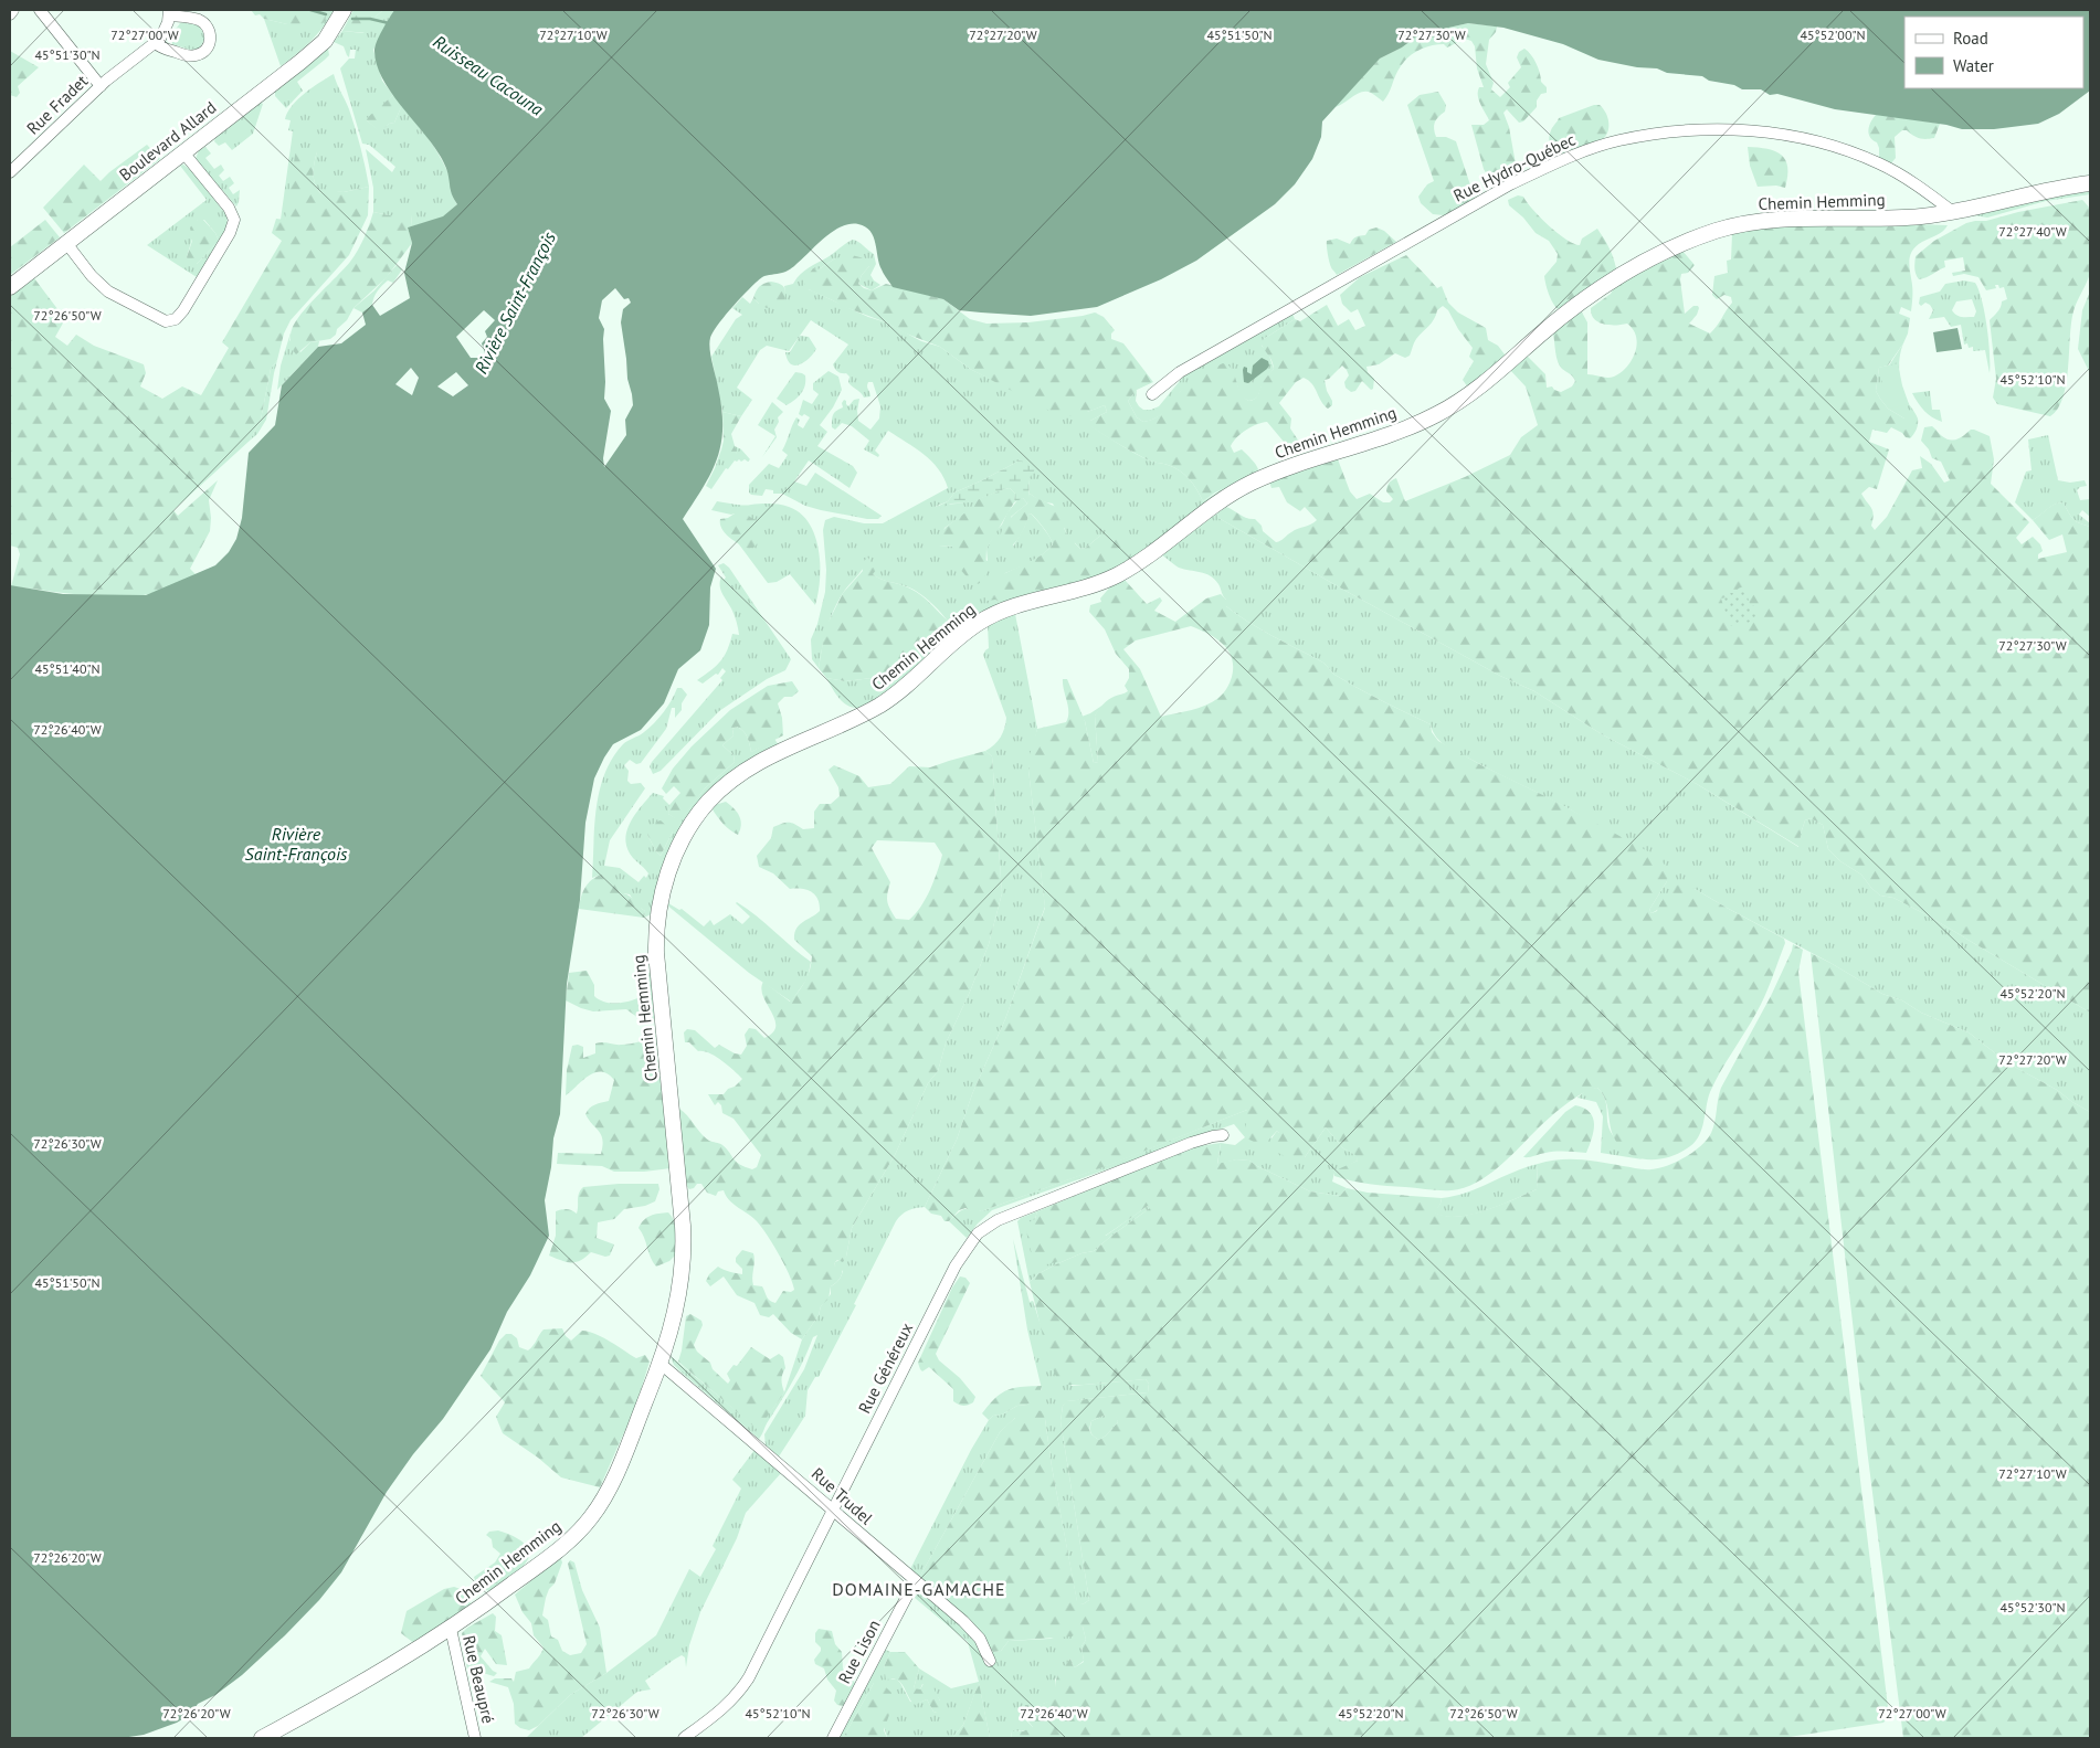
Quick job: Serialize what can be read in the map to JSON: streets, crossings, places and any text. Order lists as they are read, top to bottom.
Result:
{
  "streets": {
    "street": [
      "Rue Fradet",
      "Boulevard Allard",
      "Rue Hydro-Québec",
      "Chemin Hemming",
      "Rue Généreux",
      "Rue Trudel",
      "Rue Lison",
      "Rue Beaupré"
    ]
  },
  "crossings": [
    ["Rue Hydro-Québec", "Chemin Hemming"],
    ["Chemin Hemming", "Rue Trudel"],
    ["Chemin Hemming", "Rue Beaupré"],
    ["Rue Généreux", "Rue Trudel"],
    ["Rue Trudel", "Rue Lison"]
  ],
  "districts": ["DOMAINE-GAMACHE"],
  "water": ["Ruisseau Cacouna", "Rivière Saint-François"],
  "legend": ["Road", "Water"],
  "coordinates": [
    "72°27'00\"W",
    "72°27'10\"W",
    "72°27'20\"W",
    "72°27'30\"W",
    "45°51'50\"N",
    "45°52'00\"N",
    "45°51'30\"N",
    "72°27'40\"W",
    "72°26'50\"W",
    "45°52'10\"N",
    "45°51'40\"N",
    "72°26'40\"W",
    "45°52'20\"N",
    "72°26'30\"W",
    "72°26'20\"W",
    "45°52'30\"N"
  ]
}
